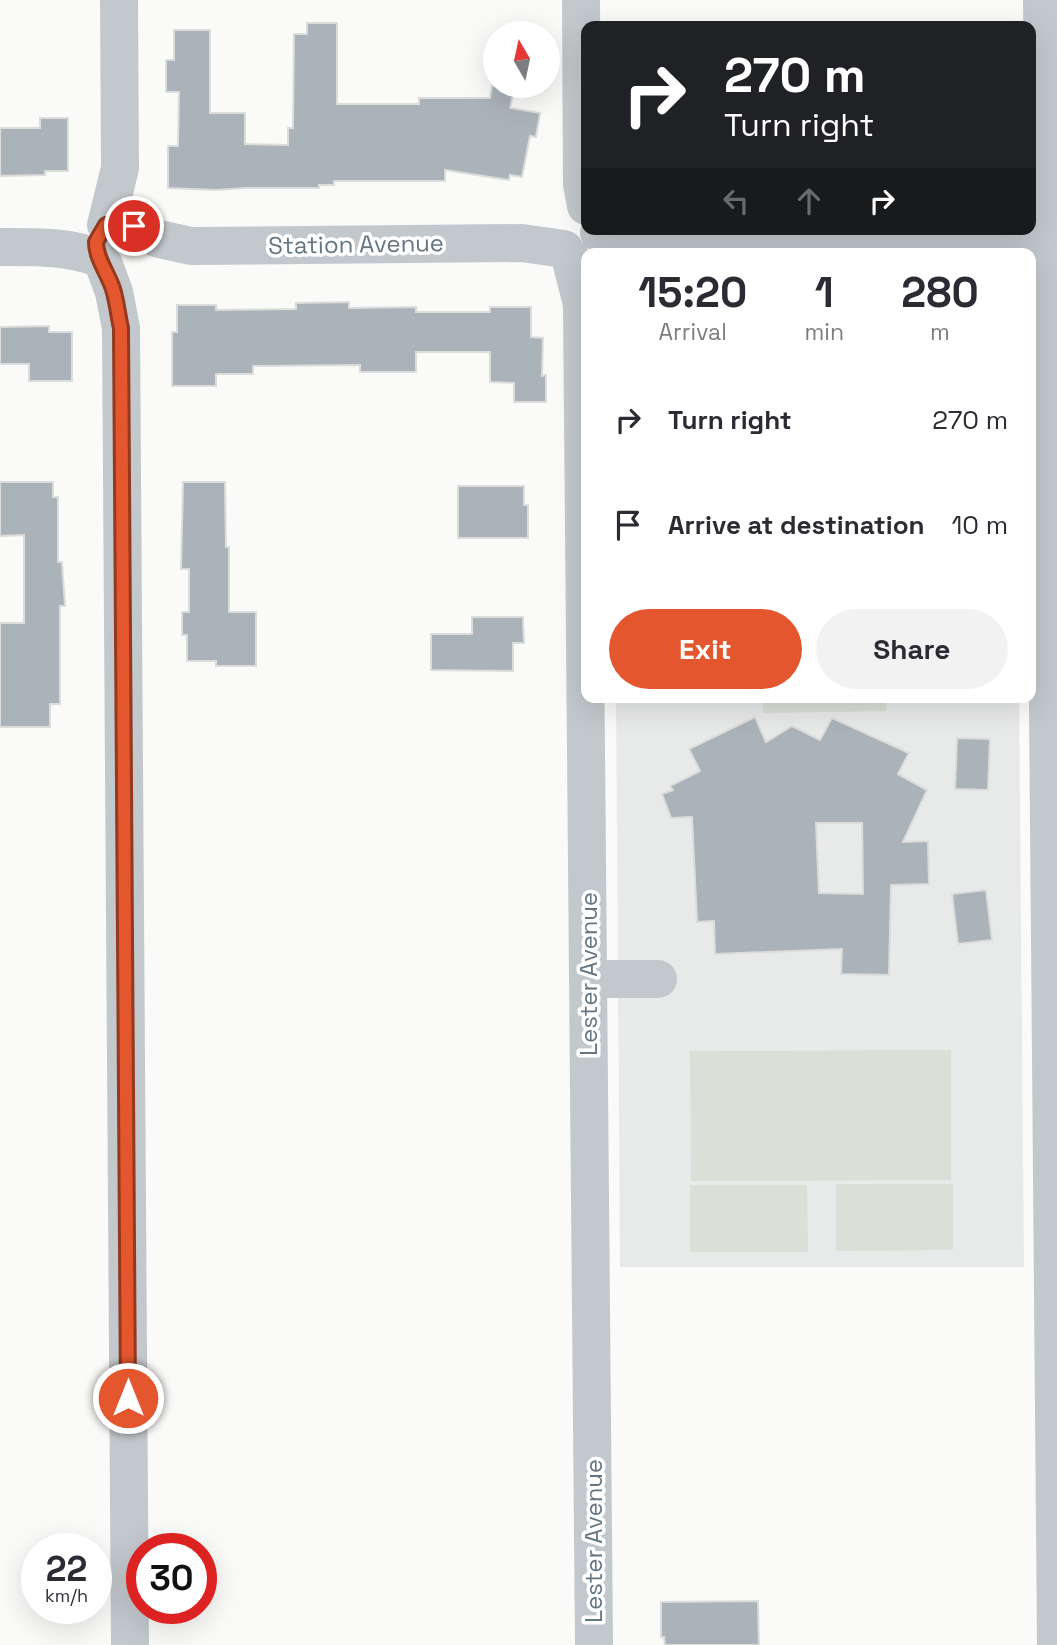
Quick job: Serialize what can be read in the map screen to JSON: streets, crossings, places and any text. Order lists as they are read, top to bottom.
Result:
{
  "streets": {
    "street": ["Station Avenue", "Lester Avenue"]
  },
  "north": "top",
  "page": {
    "turn": ["270 m", "Turn right"],
    "eta": [
      "15:20",
      "Arrival",
      "1",
      "min",
      "280",
      "m"
    ],
    "list": [
      {
        "name": "Turn right",
        "value": "270 m"
      },
      {
        "name": "Arrive at destination",
        "value": "10 m"
      }
    ],
    "buttons": ["Exit", "Share"],
    "speed": "22 km/h",
    "limit": "30"
  }
}
